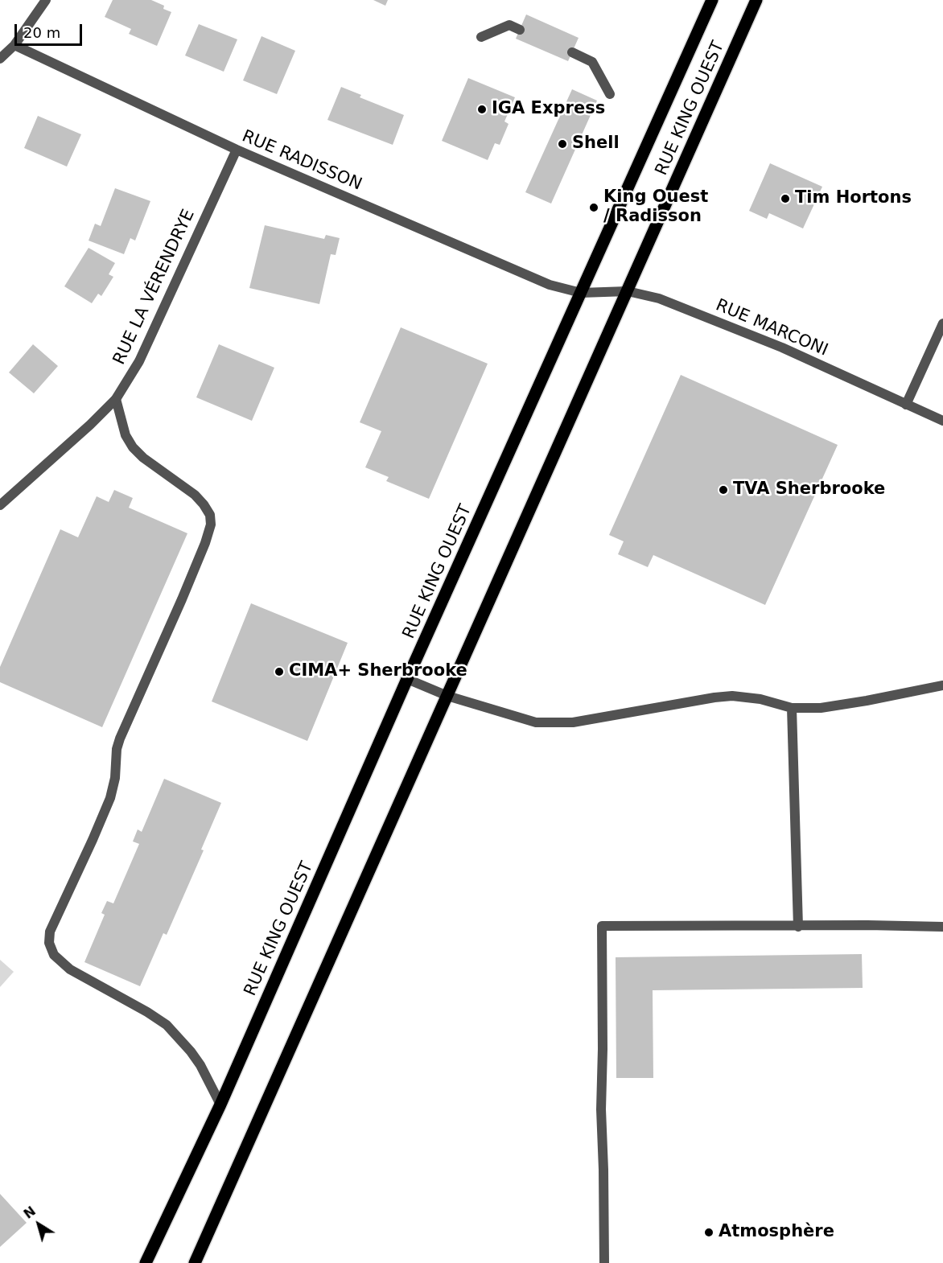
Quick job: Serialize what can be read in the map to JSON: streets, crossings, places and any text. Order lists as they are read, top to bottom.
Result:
{
  "streets": {
    "main road": ["RUE KING OUEST"],
    "street": ["RUE RADISSON", "RUE LA VÉRENDRYE", "RUE MARCONI"]
  },
  "crossings": [
    ["RUE KING OUEST", "RUE RADISSON"],
    ["RUE KING OUEST", "RUE MARCONI"],
    ["RUE RADISSON", "RUE LA VÉRENDRYE"],
    ["RUE RADISSON", "RUE MARCONI"]
  ],
  "places": [
    "IGA Express",
    "Shell",
    "Tim Hortons",
    "King Ouest / Radisson",
    "TVA Sherbrooke",
    "CIMA+ Sherbrooke",
    "Atmosphère"
  ],
  "scale_bar": "20 m",
  "north": "top left"
}
